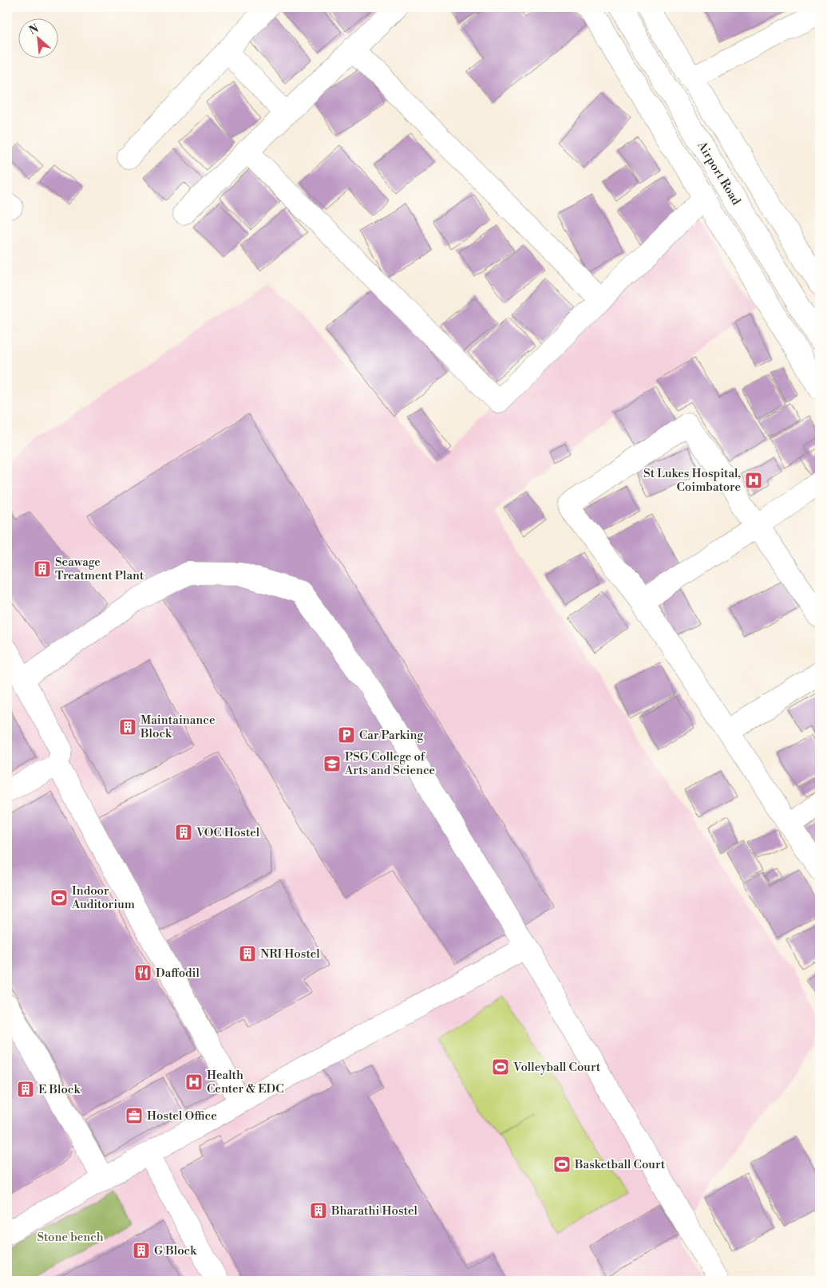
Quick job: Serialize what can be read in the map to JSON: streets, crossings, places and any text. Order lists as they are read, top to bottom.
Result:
{
  "streets": {
    "street": ["Airport Road"]
  },
  "parks": ["Stone bench"],
  "places": {
    "hospital": ["St Lukes Hospital, Coimbatore", "Health Center & EDC"],
    "building": [
      "Seawage Treatment Plant",
      "Maintainance Block",
      "VOC Hostel",
      "NRI Hostel",
      "E Block",
      "Bharathi Hostel",
      "G Block"
    ],
    "parking": ["Car Parking"],
    "school or university": ["PSG College of Arts and Science"],
    "sports": ["Indoor Auditorium", "Volleyball Court", "Basketball Court"],
    "restaurant": ["Daffodil"],
    "office": ["Hostel Office"]
  },
  "north": "top left"
}
